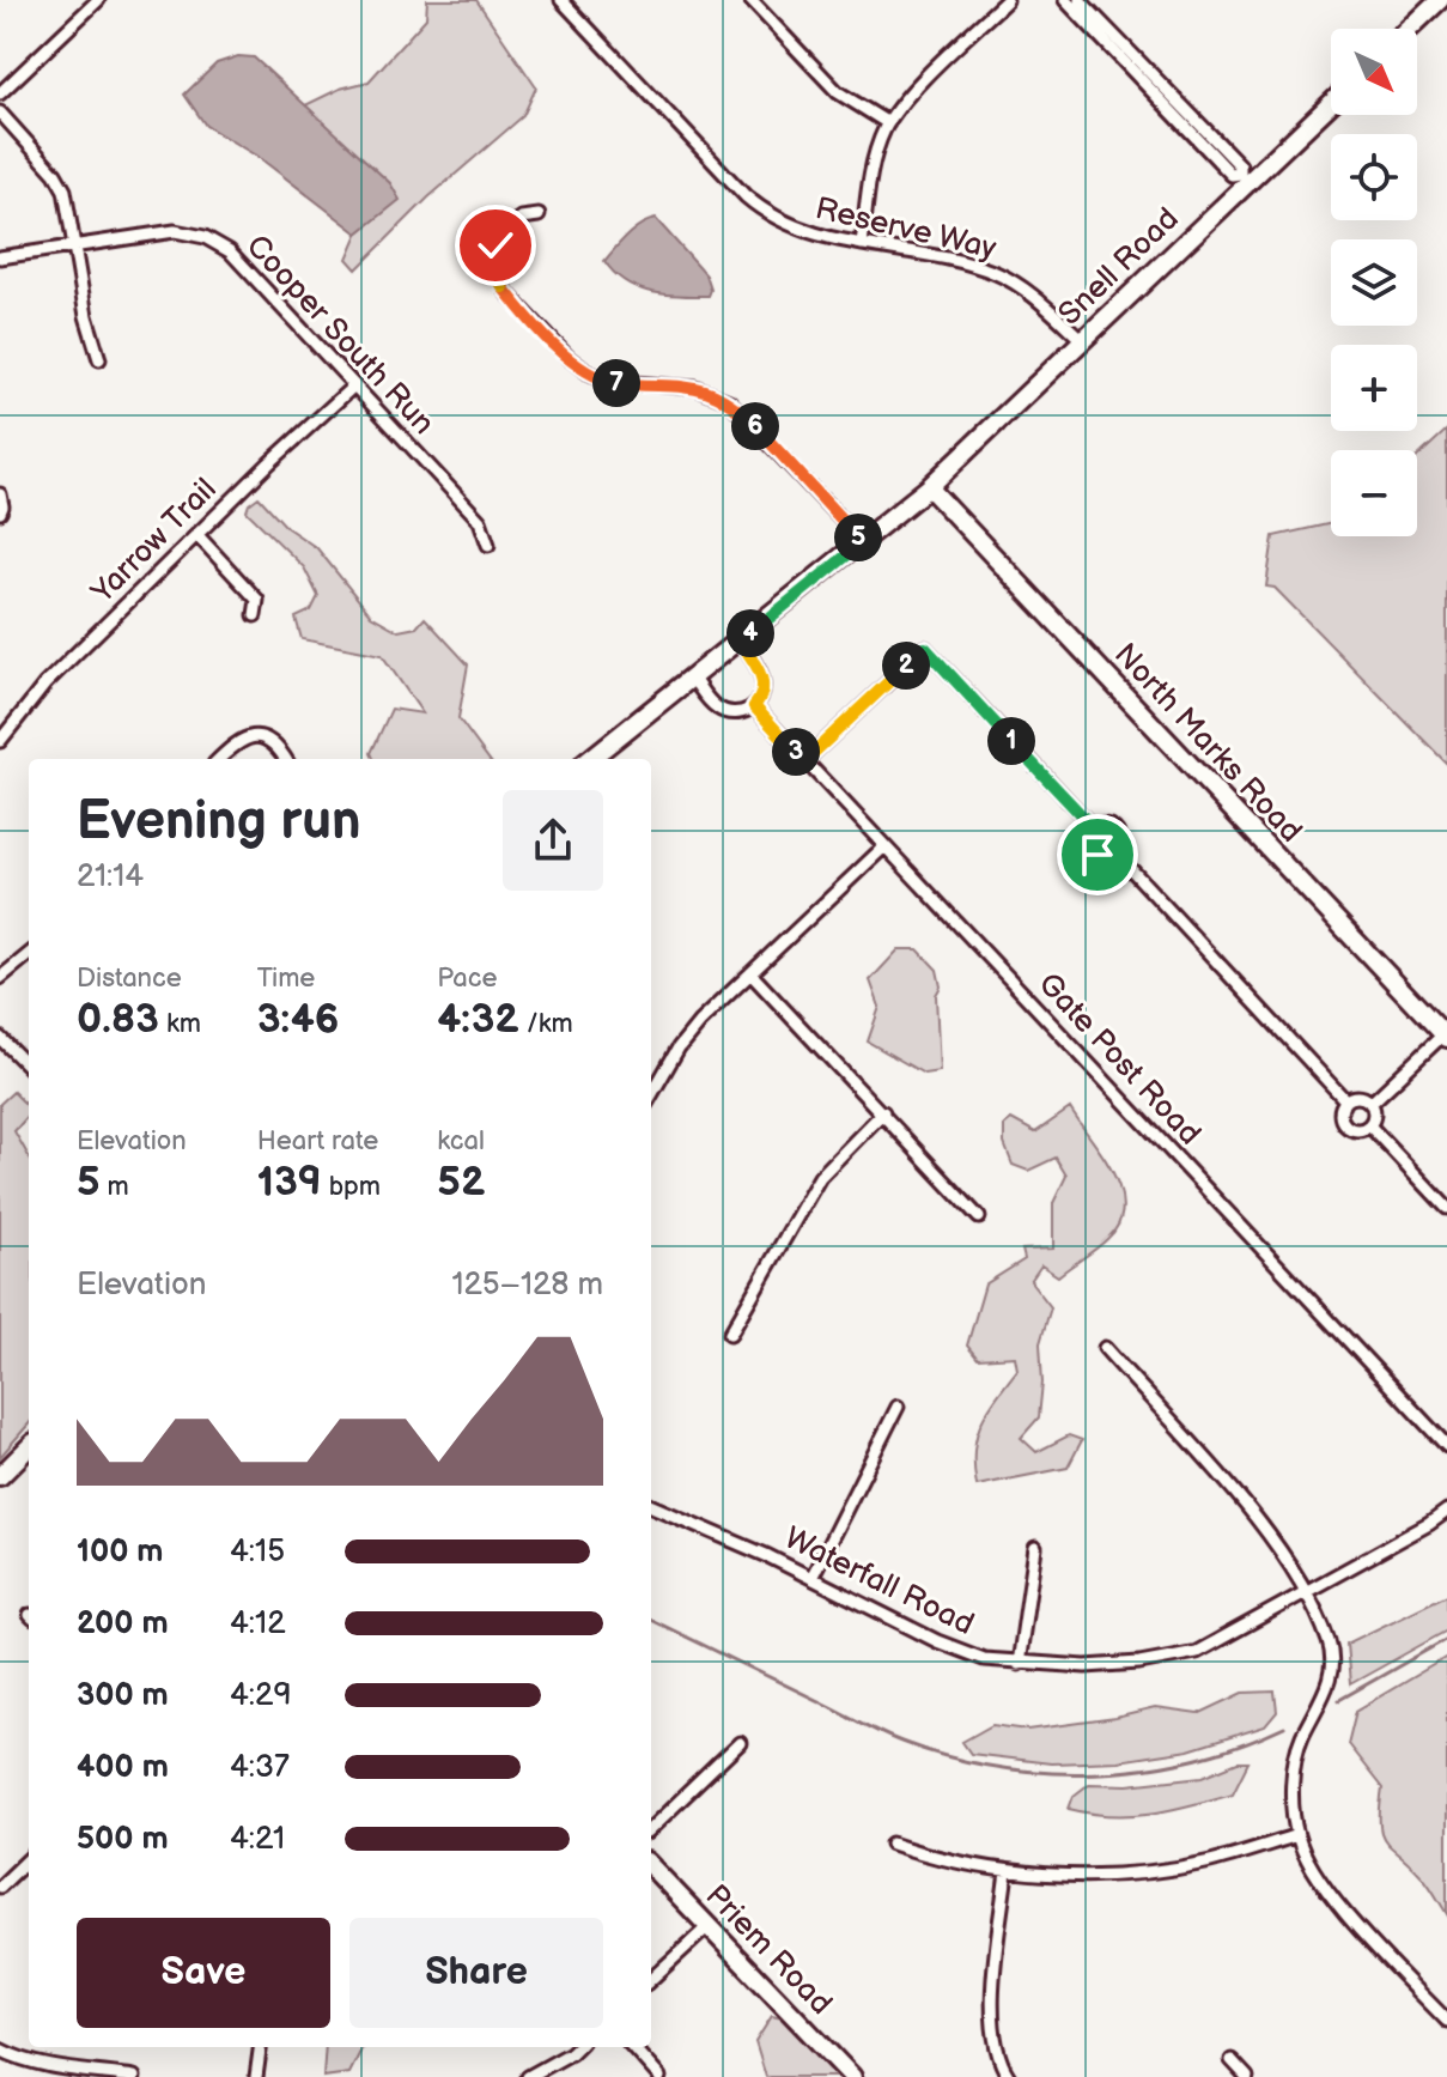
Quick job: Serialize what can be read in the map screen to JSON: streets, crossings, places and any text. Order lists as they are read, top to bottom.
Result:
{
  "streets": {
    "street": [
      "Reserve Way",
      "Snell Road",
      "Cooper South Run",
      "Yarrow Trail",
      "North Marks Road",
      "Gate Post Road",
      "Waterfall Road",
      "Priem Road"
    ]
  },
  "crossings": [
    ["Reserve Way", "Snell Road"],
    ["Snell Road", "North Marks Road"],
    ["Cooper South Run", "Yarrow Trail"]
  ],
  "north": "bottom right",
  "page": {
    "map_buttons": ["+", "−"],
    "pins": [
      "7",
      "6",
      "5",
      "4",
      "2",
      "1",
      "3"
    ],
    "heading": ["Evening run", "21:14"],
    "stats": [
      ["Distance", "0.83 km"],
      ["Time", "3:46"],
      ["Pace", "4:32 /km"],
      ["Elevation", "5 m"],
      ["Heart rate", "139 bpm"],
      ["kcal", "52"]
    ],
    "chart": ["Elevation", "125–128 m"],
    "list": [
      {
        "name": "100 m",
        "note": "4:15"
      },
      {
        "name": "200 m",
        "note": "4:12"
      },
      {
        "name": "300 m",
        "note": "4:29"
      },
      {
        "name": "400 m",
        "note": "4:37"
      },
      {
        "name": "500 m",
        "note": "4:21"
      }
    ],
    "buttons": ["Save", "Share"]
  }
}
